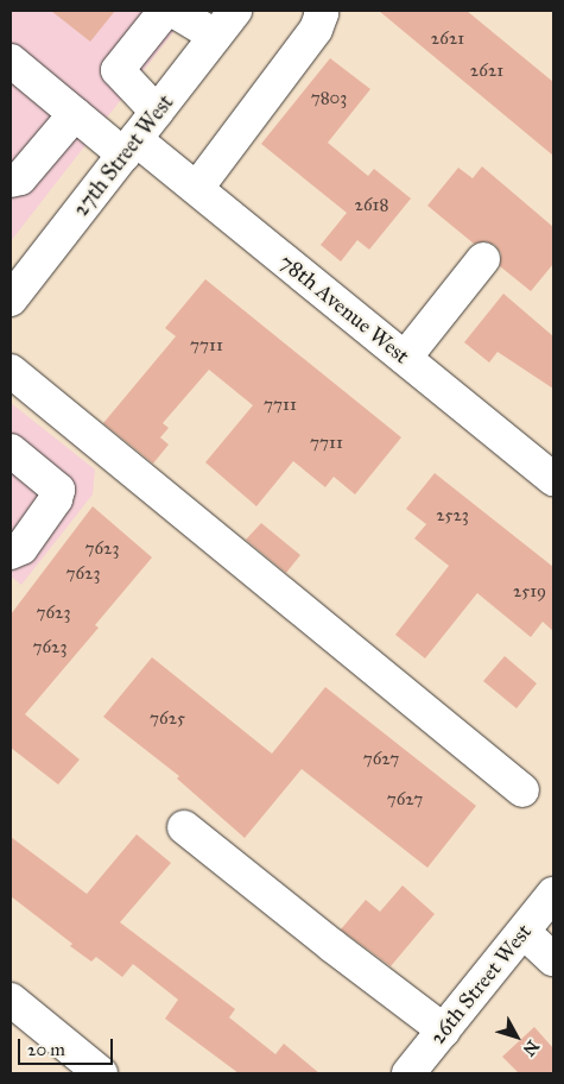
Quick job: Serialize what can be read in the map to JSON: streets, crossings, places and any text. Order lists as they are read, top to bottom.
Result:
{
  "streets": {
    "street": ["27th Street West", "78th Avenue West", "26th Street West"]
  },
  "crossings": [
    ["27th Street West", "78th Avenue West"]
  ],
  "house_numbers": [
    "2621",
    "2621",
    "7803",
    "2618",
    "7711",
    "7711",
    "7711",
    "2523",
    "7623",
    "7623",
    "2519",
    "7623",
    "7623",
    "7625",
    "7627",
    "7627"
  ],
  "scale_bar": "20 m",
  "north": "bottom right"
}
